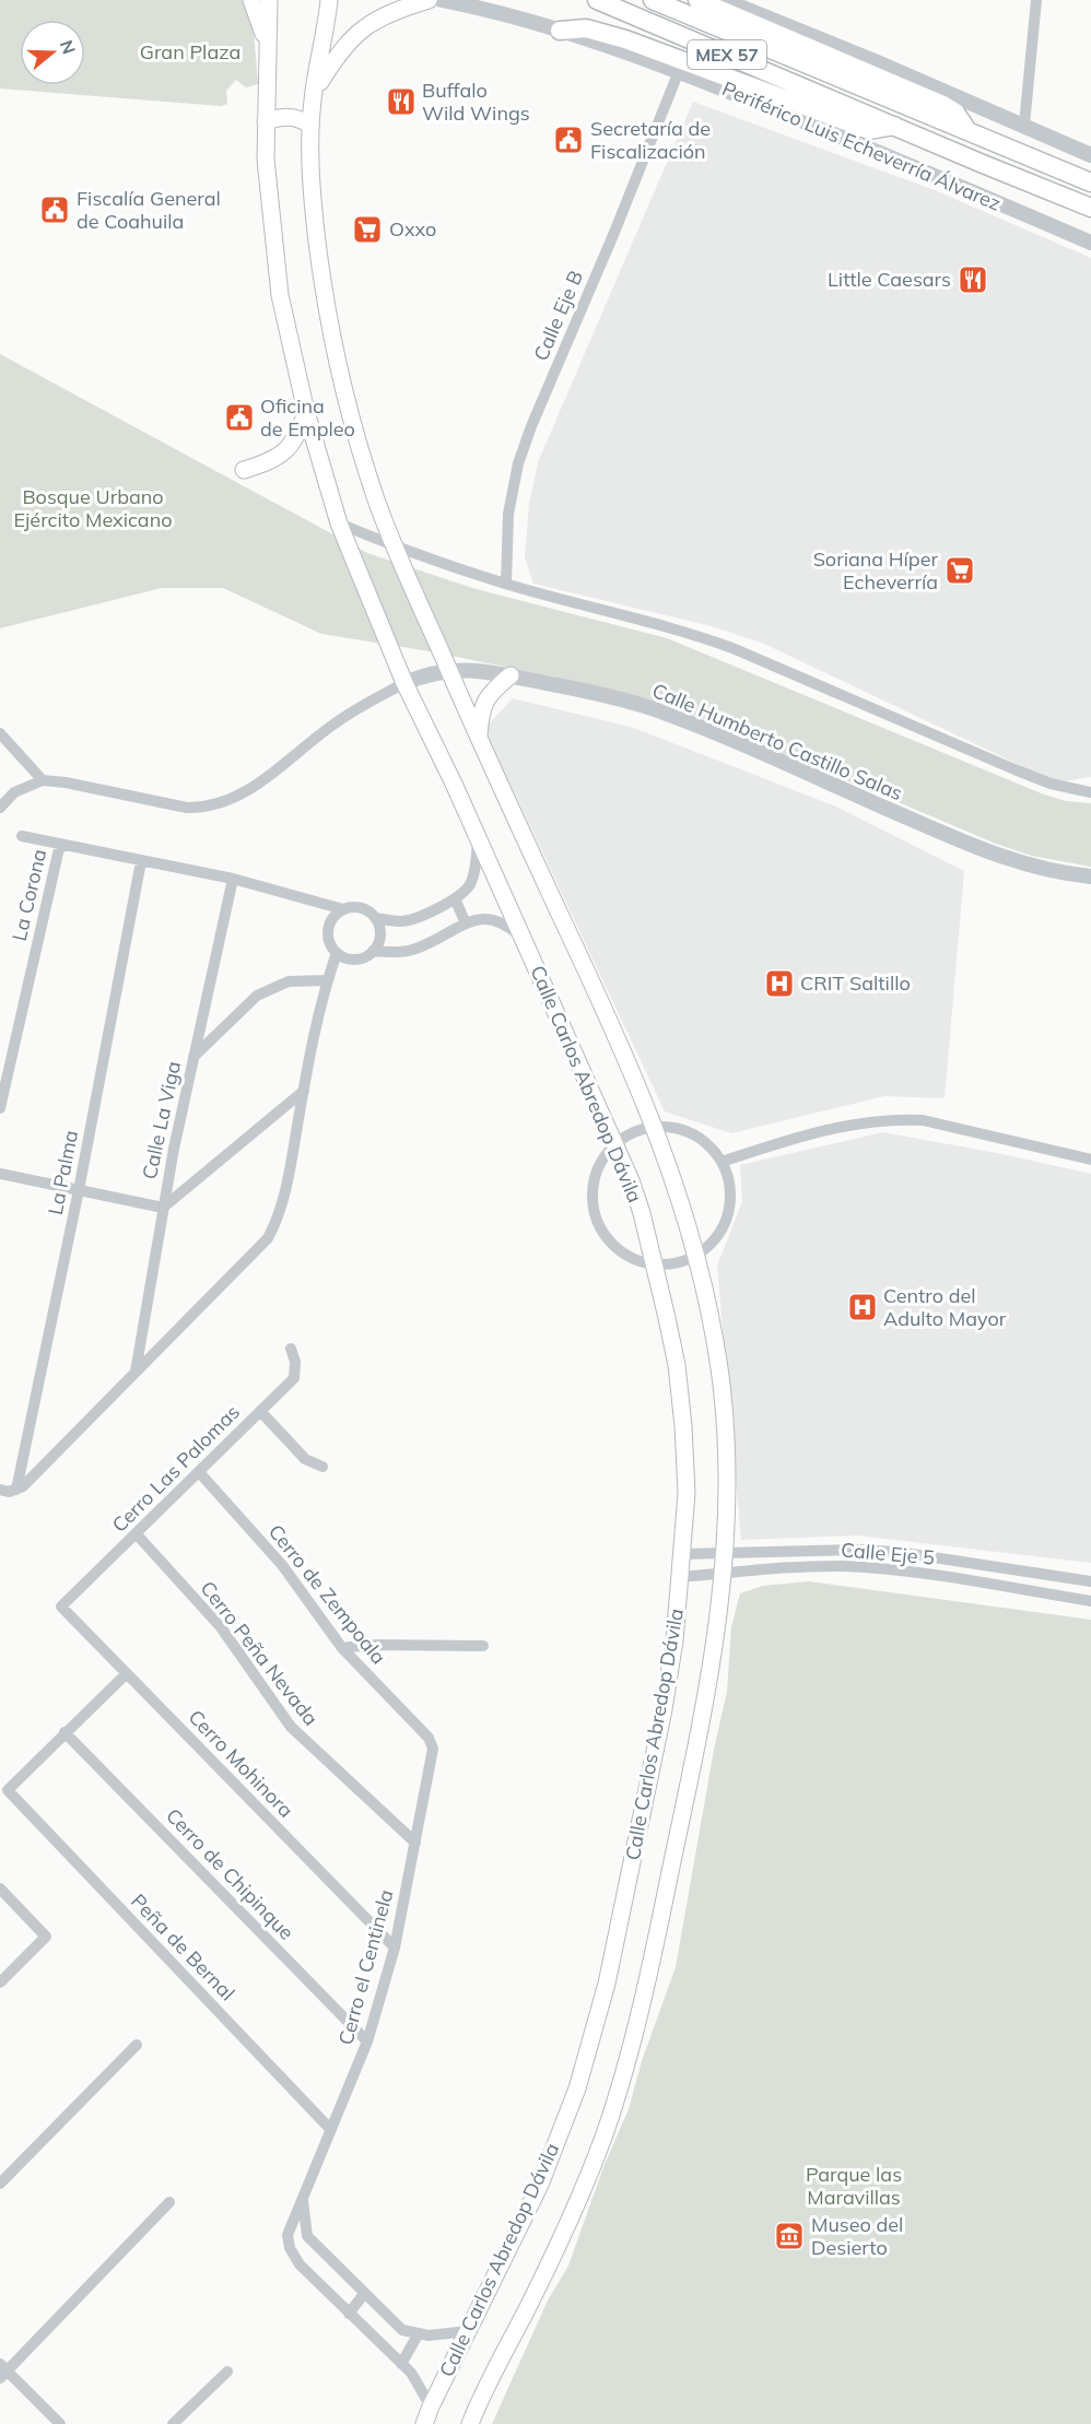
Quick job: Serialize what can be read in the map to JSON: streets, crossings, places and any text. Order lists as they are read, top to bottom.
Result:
{
  "streets": {
    "highway": ["MEX 57", "Periférico Luis Echeverría Álvarez"],
    "main road": ["Calle Carlos Abredop Dávila"],
    "street": [
      "Calle Eje B",
      "Calle Humberto Castillo Salas",
      "La Corona",
      "Calle La Viga",
      "La Palma",
      "Cerro Las Palomas",
      "Calle Eje 5",
      "Cerro de Zempoala",
      "Cerro Peña Nevada",
      "Cerro Mohinora",
      "Cerro de Chipinque",
      "Peña de Bernal",
      "Cerro el Centinela"
    ]
  },
  "crossings": [
    ["Periférico Luis Echeverría Álvarez", "Calle Eje B"],
    ["Calle Humberto Castillo Salas", "Calle Carlos Abredop Dávila"],
    ["Calle Carlos Abredop Dávila", "Calle Eje 5"],
    ["Calle Carlos Abredop Dávila", "Cerro el Centinela"],
    ["Cerro Las Palomas", "Cerro de Zempoala"],
    ["Cerro Las Palomas", "Cerro Peña Nevada"],
    ["Cerro Las Palomas", "Cerro Mohinora"],
    ["Cerro de Zempoala", "Cerro el Centinela"],
    ["Cerro Peña Nevada", "Cerro el Centinela"],
    ["Cerro Mohinora", "Cerro el Centinela"],
    ["Cerro de Chipinque", "Peña de Bernal"],
    ["Cerro de Chipinque", "Cerro el Centinela"],
    ["Peña de Bernal", "Cerro el Centinela"]
  ],
  "parks": ["Gran Plaza", "Bosque Urbano Ejército Mexicano", "Parque las Maravillas"],
  "places": {
    "restaurant": ["Buffalo Wild Wings", "Little Caesars"],
    "public building": ["Secretaría de Fiscalización", "Fiscalía General de Coahuila", "Oficina de Empleo"],
    "supermarket": ["Oxxo", "Soriana Híper Echeverría"],
    "hospital": ["CRIT Saltillo", "Centro del Adulto Mayor"],
    "museum": ["Museo del Desierto"]
  },
  "north": "right"
}
